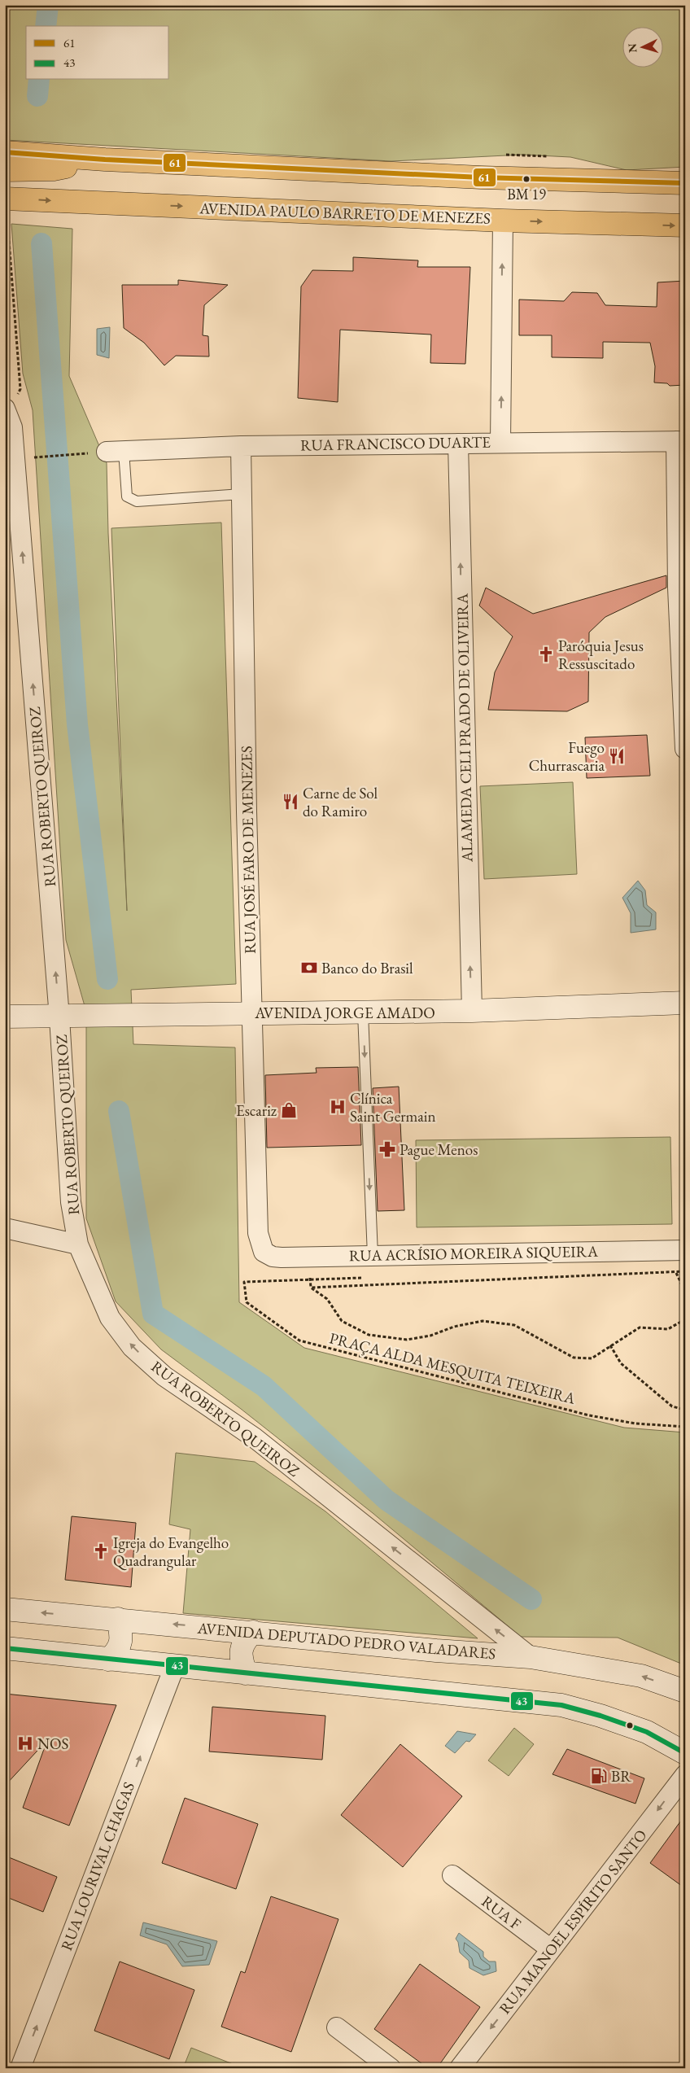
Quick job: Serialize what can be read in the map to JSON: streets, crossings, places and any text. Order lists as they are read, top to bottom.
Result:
{
  "streets": {
    "main road": ["AVENIDA PAULO BARRETO DE MENEZES", "AVENIDA JORGE AMADO", "AVENIDA DEPUTADO PEDRO VALADARES"],
    "street": [
      "RUA FRANCISCO DUARTE",
      "ALAMEDA CELI PRADO DE OLIVEIRA",
      "RUA ROBERTO QUEIROZ",
      "RUA JOSÉ FARO DE MENEZES",
      "RUA ACRÍSIO MOREIRA SIQUEIRA",
      "RUA LOURIVAL CHAGAS",
      "RUA F",
      "RUA MANOEL ESPÍRITO SANTO"
    ],
    "path": ["PRAÇA ALDA MESQUITA TEIXEIRA"]
  },
  "crossings": [
    ["RUA FRANCISCO DUARTE", "ALAMEDA CELI PRADO DE OLIVEIRA"],
    ["RUA FRANCISCO DUARTE", "RUA JOSÉ FARO DE MENEZES"],
    ["ALAMEDA CELI PRADO DE OLIVEIRA", "AVENIDA JORGE AMADO"],
    ["RUA ROBERTO QUEIROZ", "AVENIDA JORGE AMADO"],
    ["RUA ROBERTO QUEIROZ", "AVENIDA DEPUTADO PEDRO VALADARES"],
    ["RUA JOSÉ FARO DE MENEZES", "AVENIDA JORGE AMADO"],
    ["RUA JOSÉ FARO DE MENEZES", "RUA ACRÍSIO MOREIRA SIQUEIRA"],
    ["RUA F", "RUA MANOEL ESPÍRITO SANTO"]
  ],
  "one_way": [
    "ALAMEDA CELI PRADO DE OLIVEIRA",
    "RUA ROBERTO QUEIROZ",
    "RUA LOURIVAL CHAGAS",
    "RUA MANOEL ESPÍRITO SANTO"
  ],
  "places": {
    "other": ["BM 19"],
    "church": ["Paróquia Jesus Ressuscitado", "Igreja do Evangelho Quadrangular"],
    "restaurant": ["Fuego Churrascaria", "Carne de Sol do Ramiro"],
    "bank": ["Banco do Brasil"],
    "hospital": ["Clínica Saint Germain", "NOS"],
    "shop": ["Escariz"],
    "pharmacy": ["Pague Menos"],
    "fuel station": ["BR"]
  },
  "lines": ["transit line 61", "transit line 43"],
  "legend": ["61", "43"],
  "north": "left"
}
